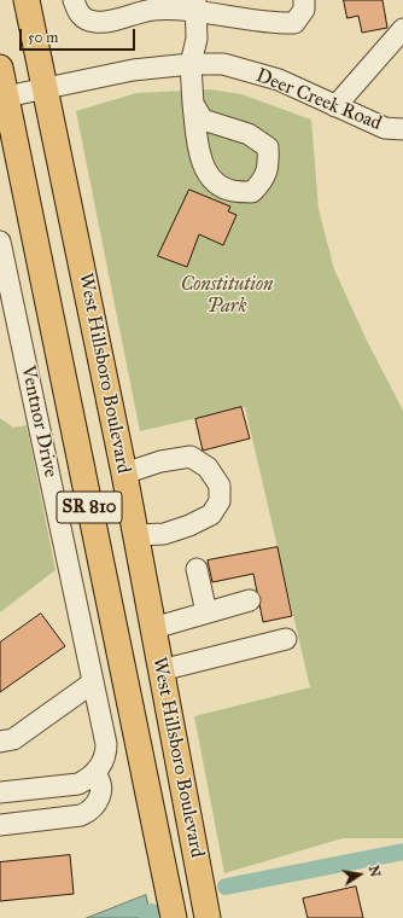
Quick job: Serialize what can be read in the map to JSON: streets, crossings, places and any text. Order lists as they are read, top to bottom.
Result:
{
  "streets": {
    "main road": ["West Hillsboro Boulevard", "SR 810"],
    "street": ["Deer Creek Road", "Ventnor Drive"]
  },
  "crossings": [
    ["Deer Creek Road", "West Hillsboro Boulevard"]
  ],
  "parks": ["Constitution Park"],
  "scale_bar": "50 m",
  "north": "right"
}
